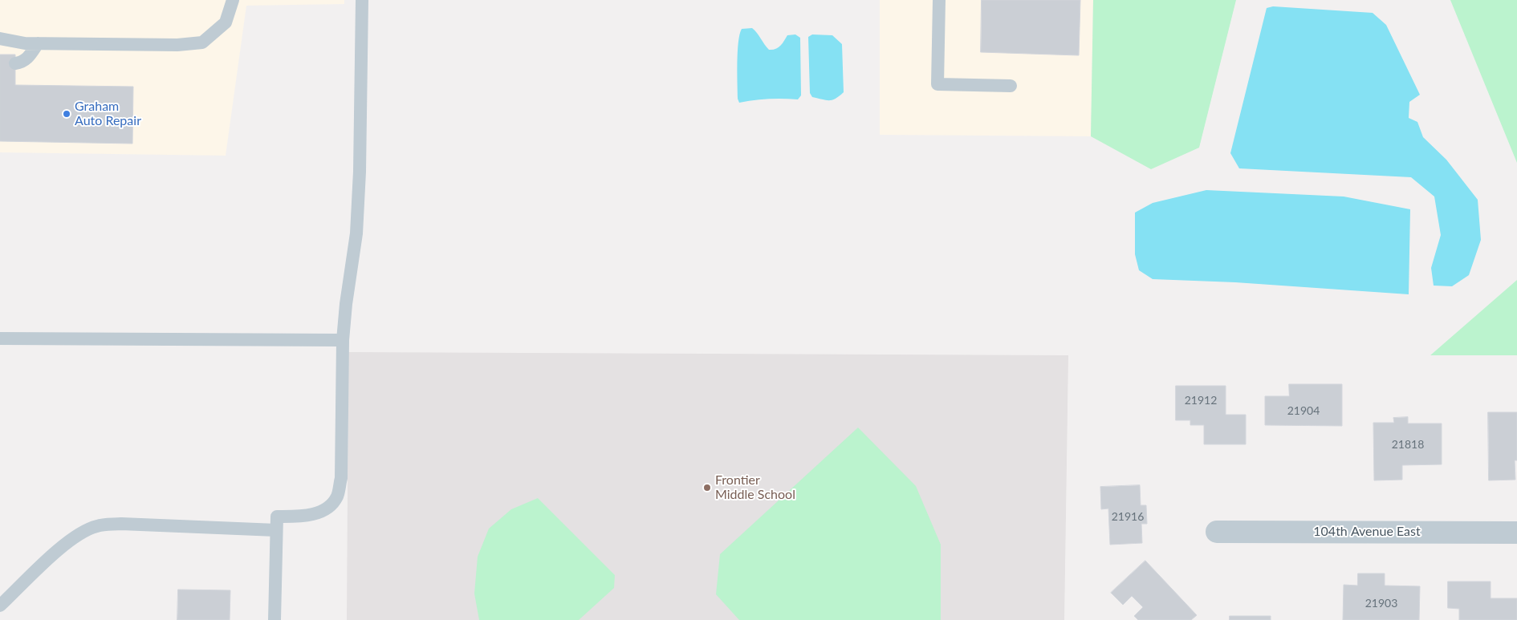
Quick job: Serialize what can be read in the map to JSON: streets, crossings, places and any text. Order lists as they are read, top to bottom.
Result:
{
  "streets": {
    "street": ["104th Avenue East"]
  },
  "places": ["Graham Auto Repair", "Frontier Middle School"],
  "house_numbers": [
    "21912",
    "21904",
    "21818",
    "21916",
    "21903"
  ]
}
